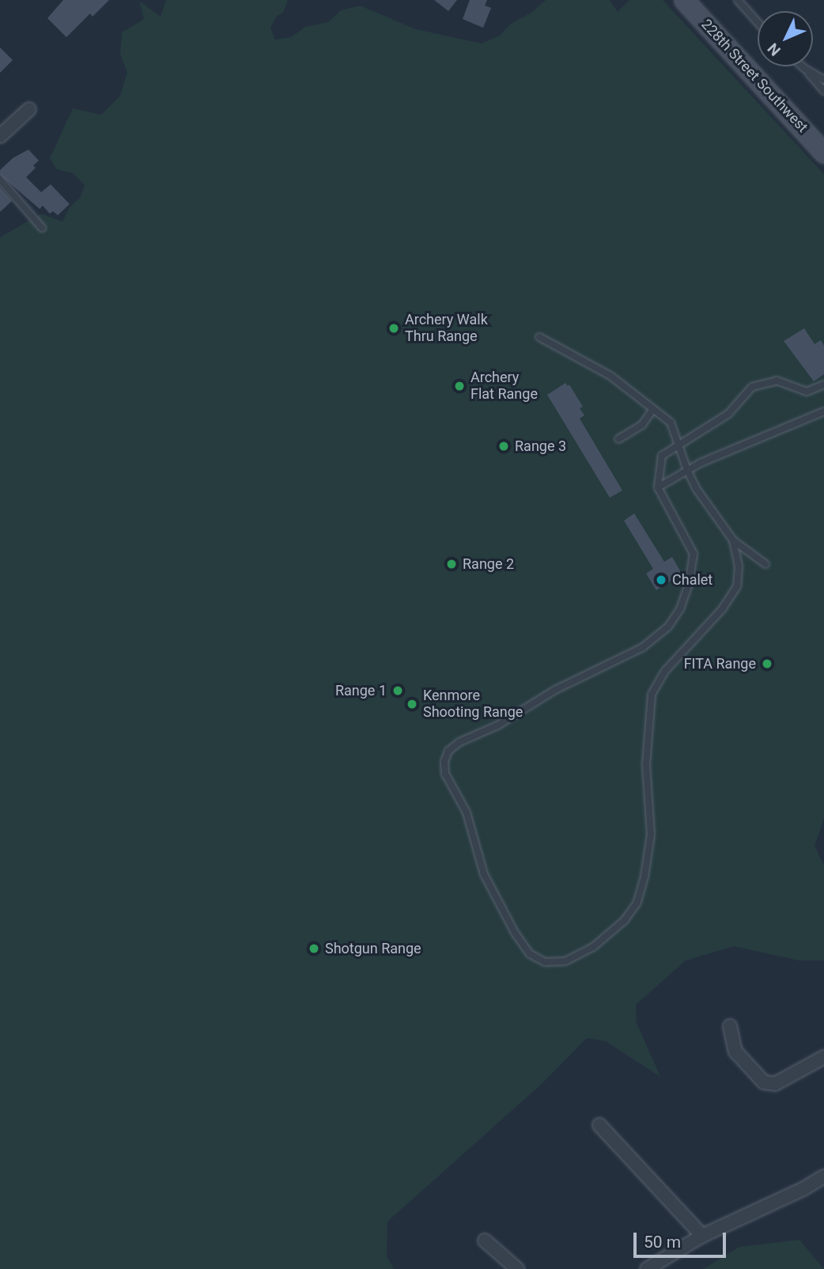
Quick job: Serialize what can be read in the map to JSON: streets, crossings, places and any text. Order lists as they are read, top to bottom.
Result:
{
  "streets": {
    "main road": ["228th Street Southwest"]
  },
  "places": [
    "Archery Walk Thru Range",
    "Archery Flat Range",
    "Range 3",
    "Range 2",
    "Chalet",
    "FITA Range",
    "Range 1",
    "Kenmore Shooting Range",
    "Shotgun Range"
  ],
  "scale_bar": "50 m",
  "north": "bottom left"
}
